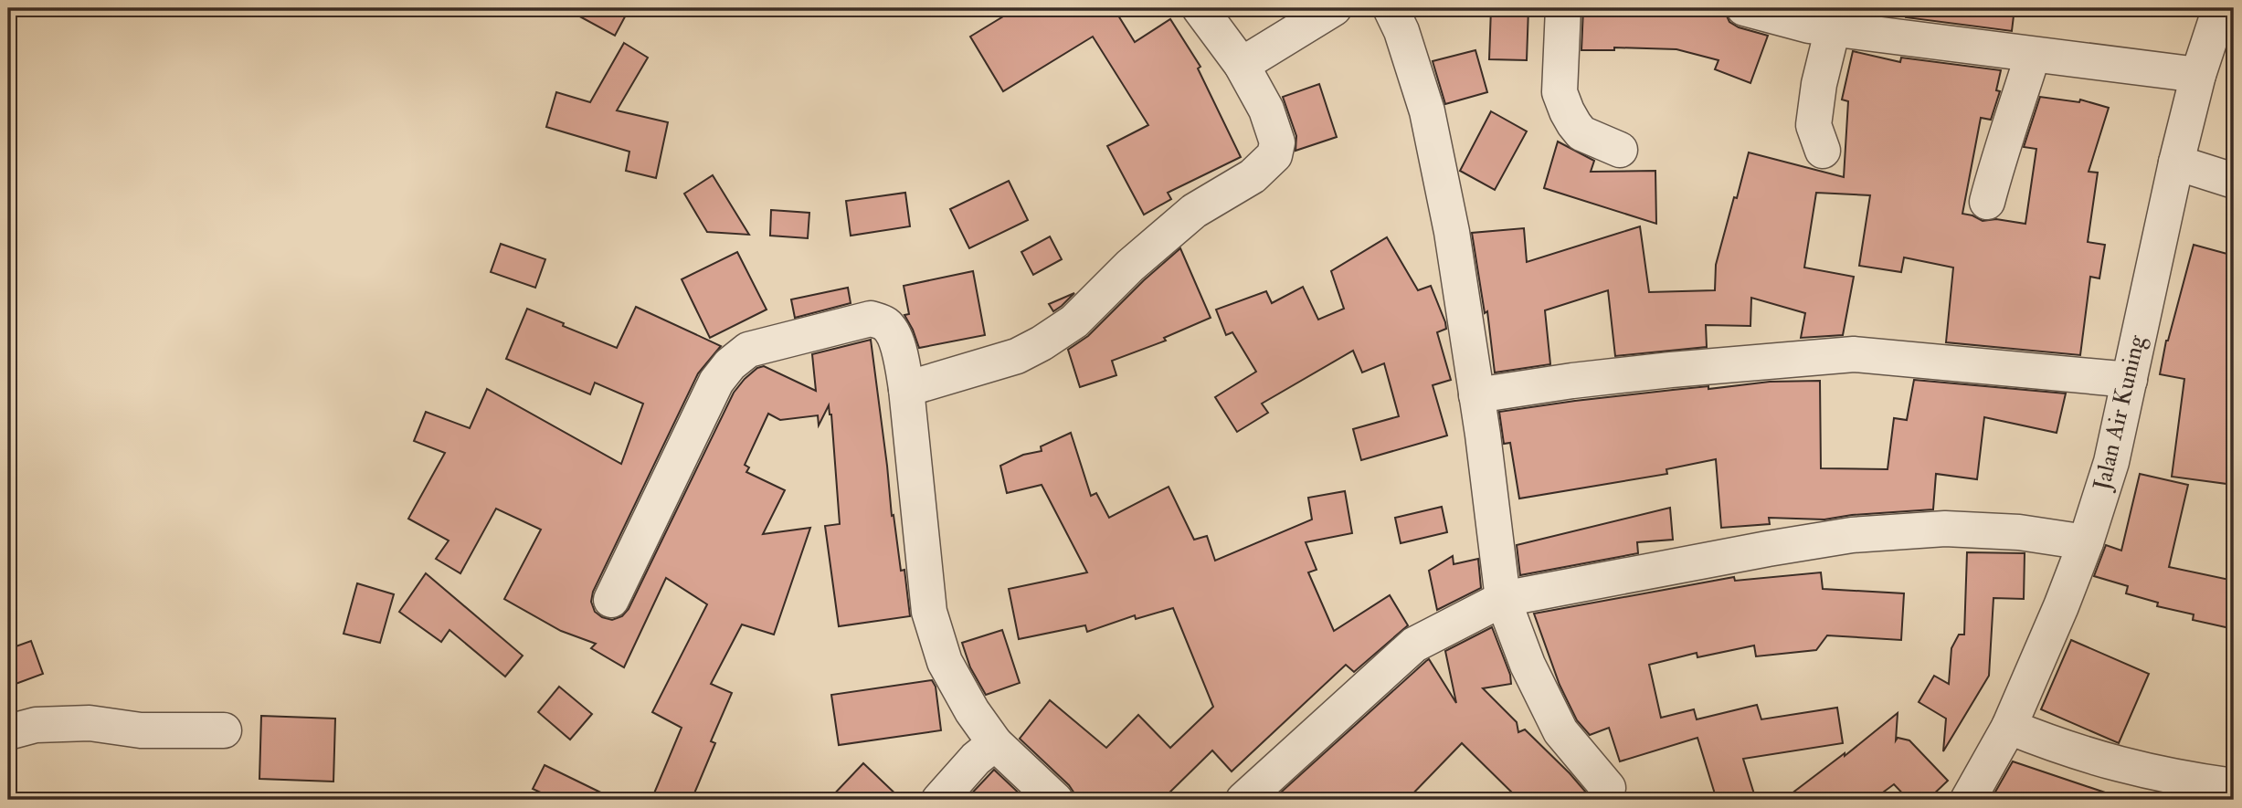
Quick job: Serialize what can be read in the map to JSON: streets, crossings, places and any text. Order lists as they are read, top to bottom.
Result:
{
  "streets": {
    "street": ["Jalan Air Kuning"]
  }
}
